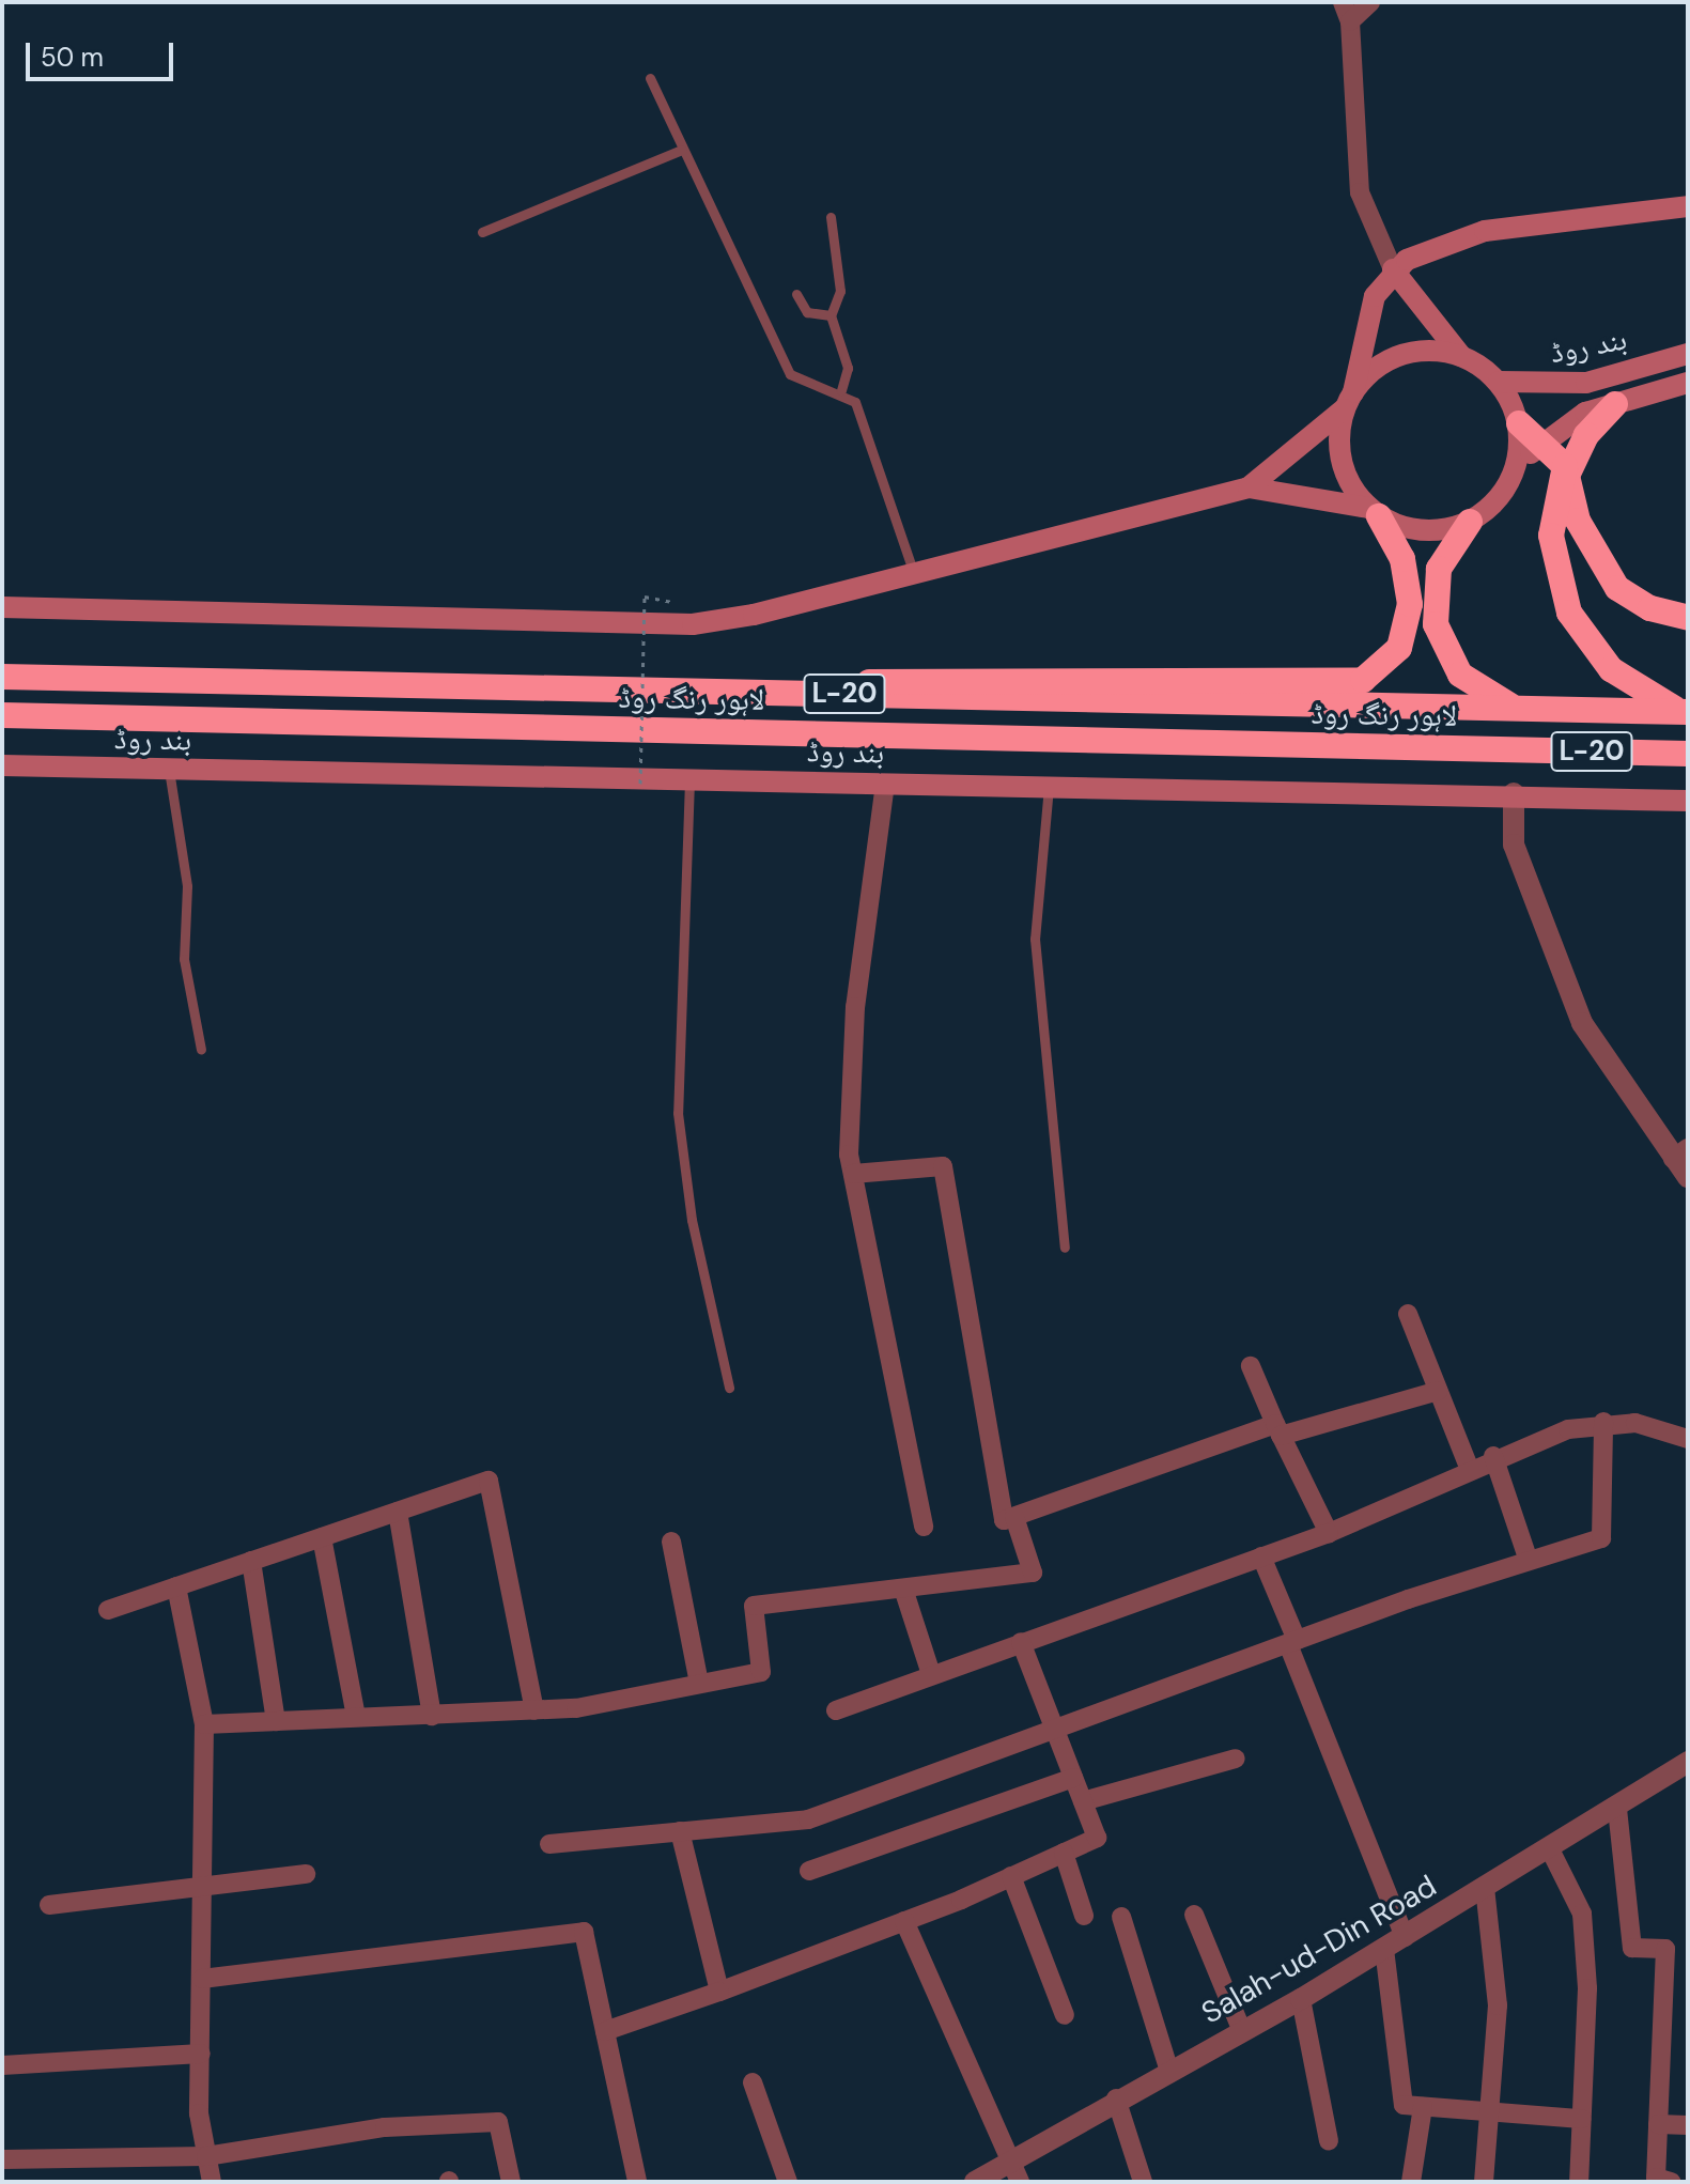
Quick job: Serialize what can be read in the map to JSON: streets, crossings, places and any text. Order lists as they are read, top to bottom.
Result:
{
  "streets": {
    "highway": ["L-20", "لاہور رنگ روڈ"],
    "main road": ["بند روڈ"],
    "street": ["Salah-ud-Din Road"]
  },
  "scale_bar": "50 m"
}
